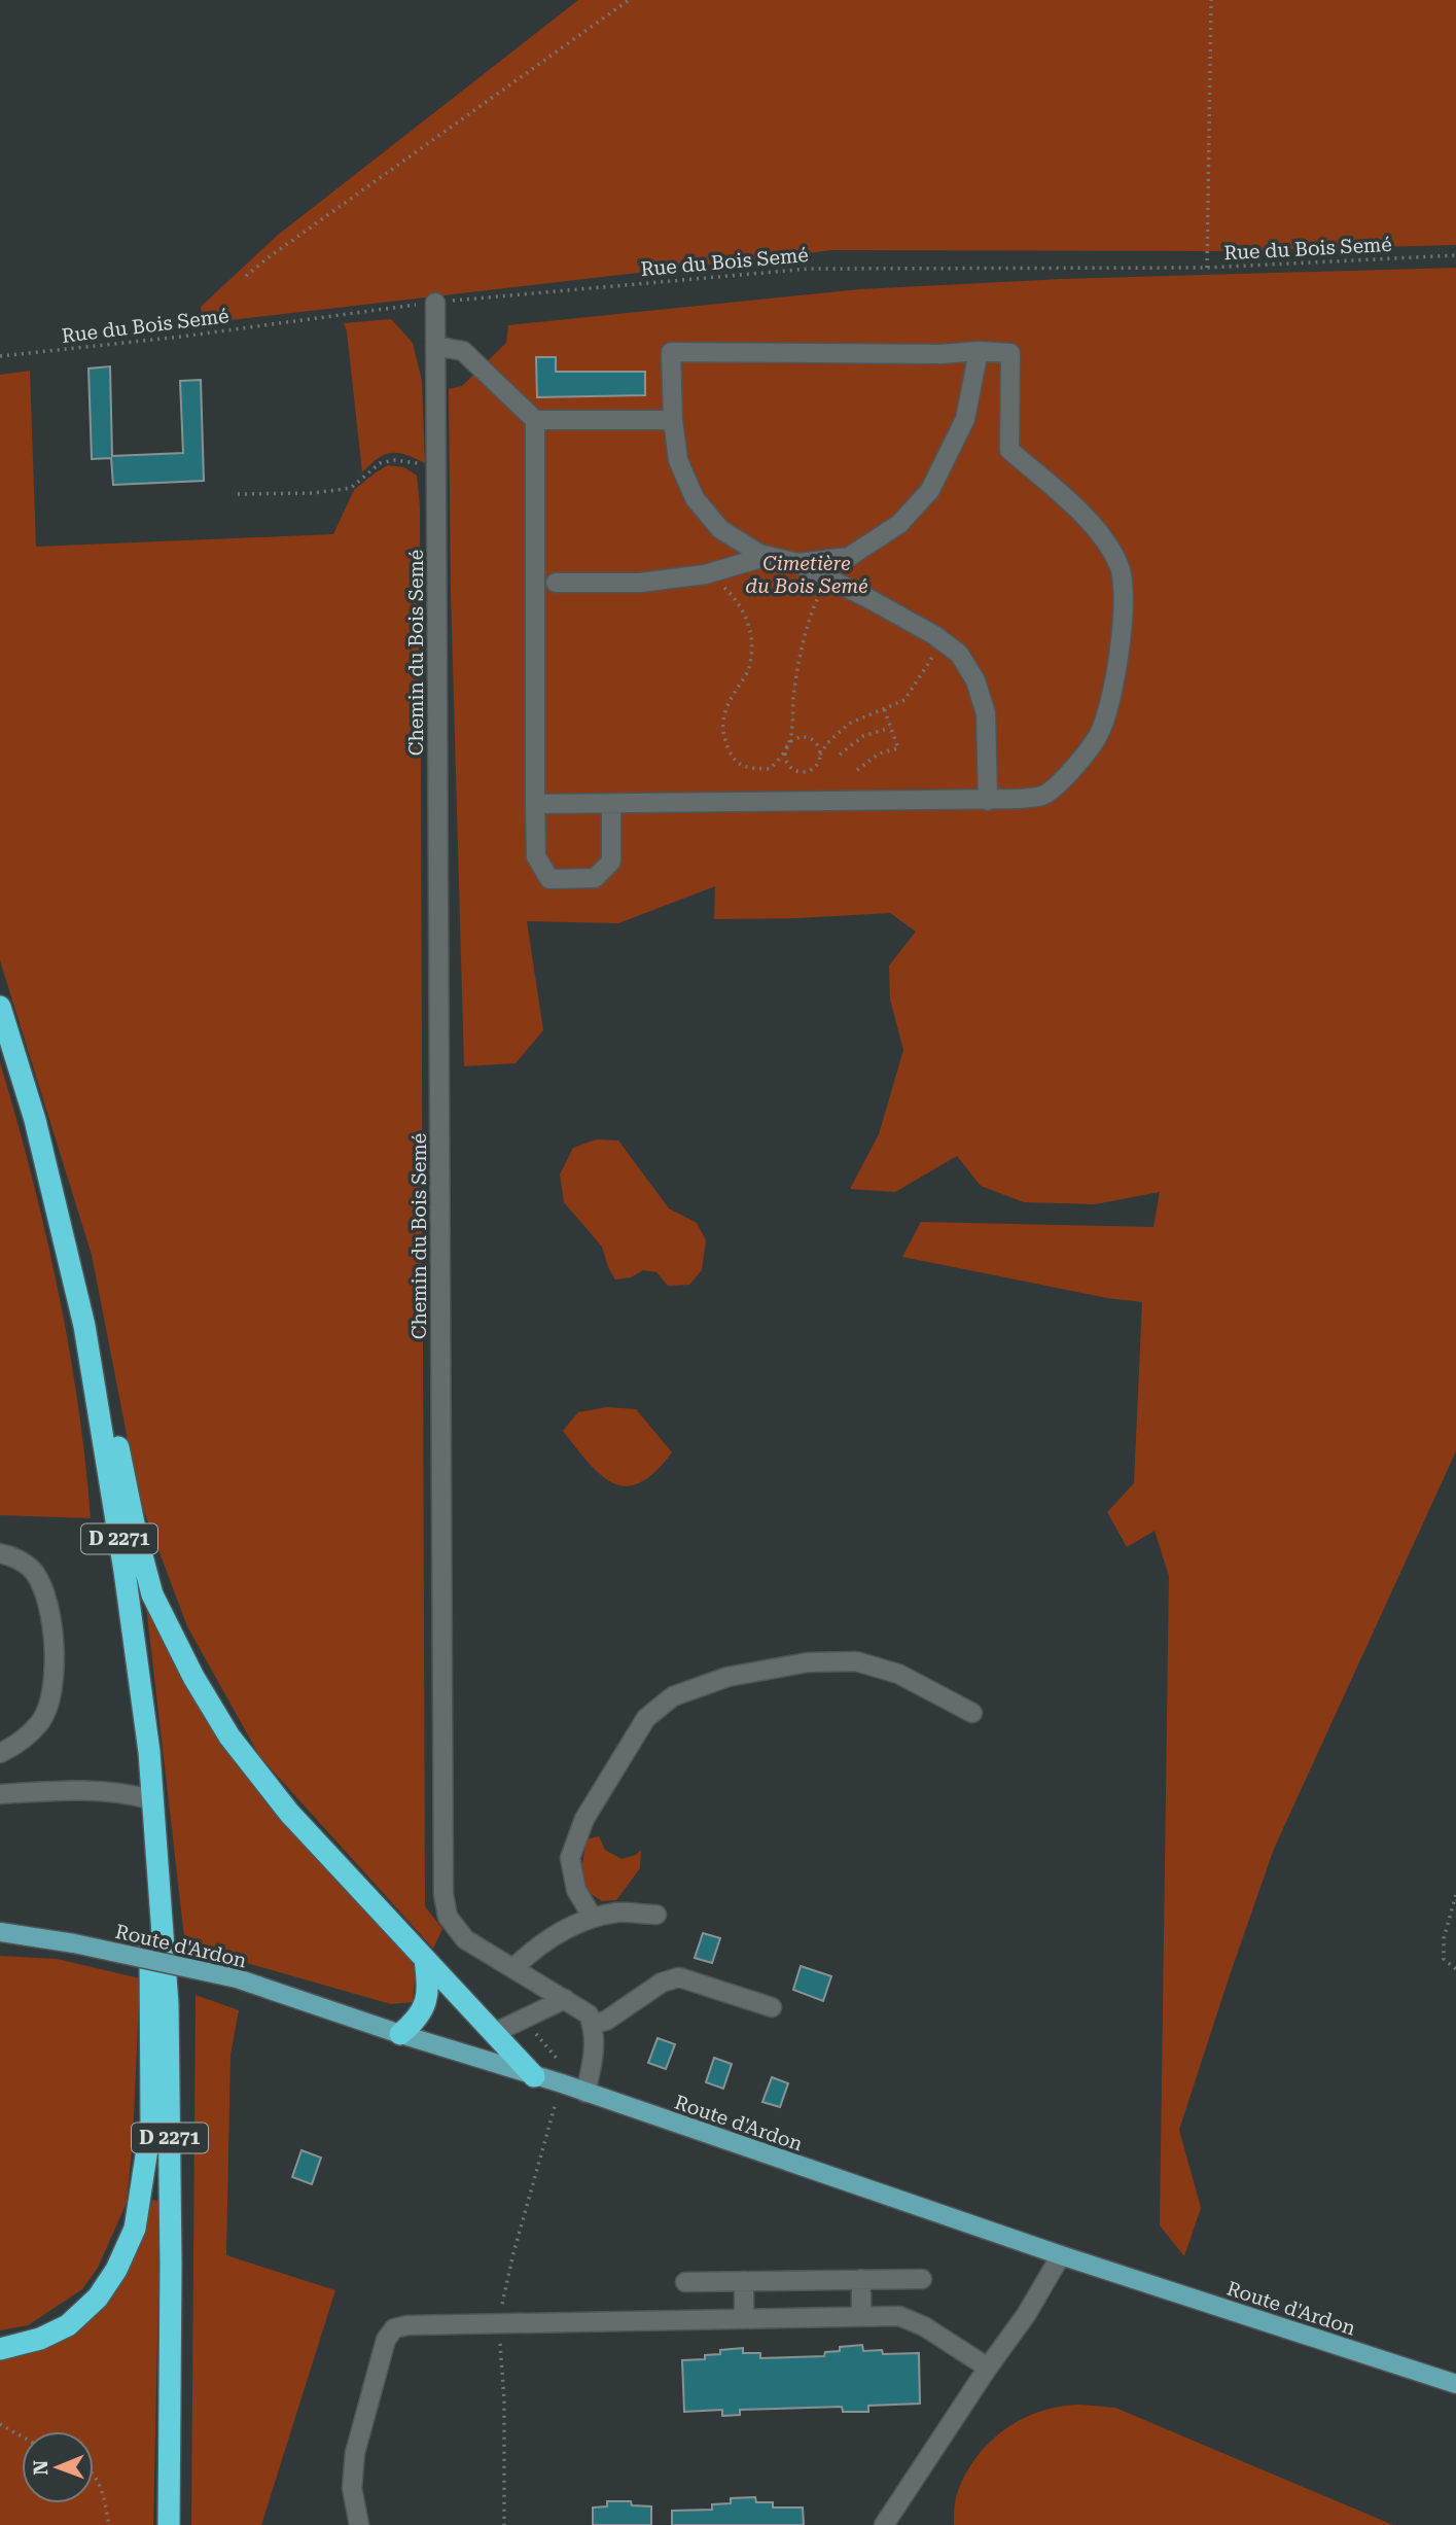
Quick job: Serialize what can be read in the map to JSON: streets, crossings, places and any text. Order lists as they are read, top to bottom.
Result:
{
  "streets": {
    "highway": ["D 2271"],
    "main road": ["Route d'Ardon"],
    "street": ["Chemin du Bois Semé"],
    "path": ["Rue du Bois Semé"]
  },
  "crossings": [
    ["Rue du Bois Semé", "Chemin du Bois Semé"]
  ],
  "parks": ["Cimetière du Bois Semé"],
  "north": "left"
}
